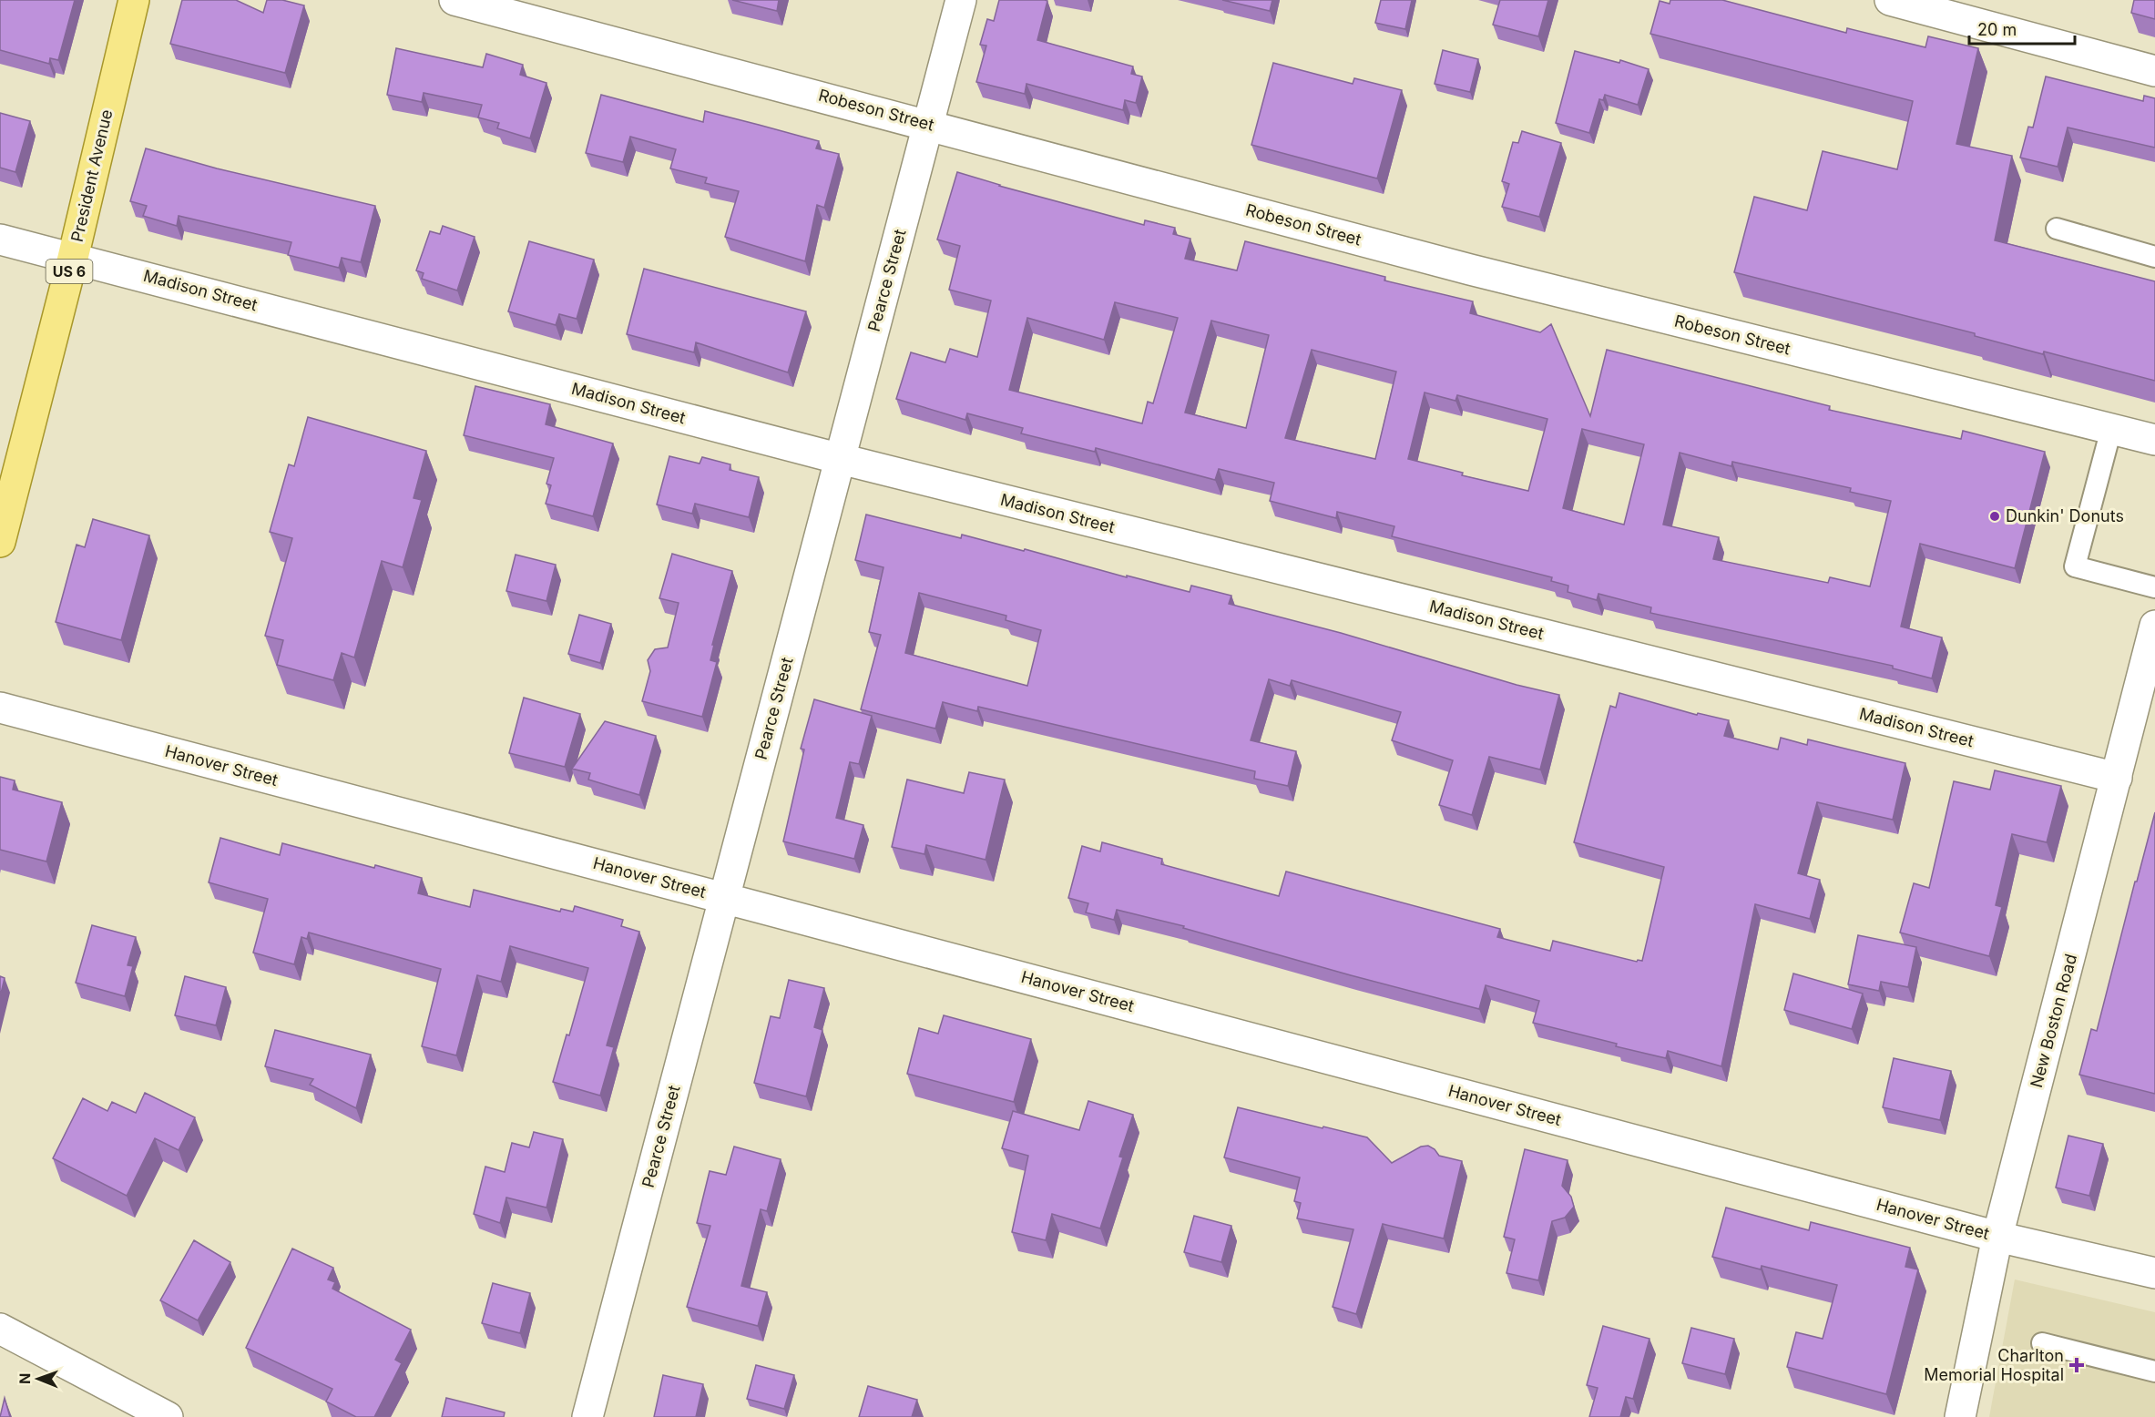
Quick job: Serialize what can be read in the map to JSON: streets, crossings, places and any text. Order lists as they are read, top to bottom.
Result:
{
  "streets": {
    "main road": ["President Avenue", "US 6"],
    "street": [
      "Robeson Street",
      "Pearce Street",
      "Madison Street",
      "Hanover Street",
      "New Boston Road"
    ]
  },
  "crossings": [
    ["Robeson Street", "Pearce Street"],
    ["President Avenue", "Madison Street"],
    ["Pearce Street", "Madison Street"],
    ["Pearce Street", "Hanover Street"],
    ["Madison Street", "New Boston Road"],
    ["Hanover Street", "New Boston Road"]
  ],
  "places": {
    "other": ["Dunkin' Donuts"],
    "health": ["Charlton Memorial Hospital"]
  },
  "scale_bar": "20 m",
  "north": "left"
}
